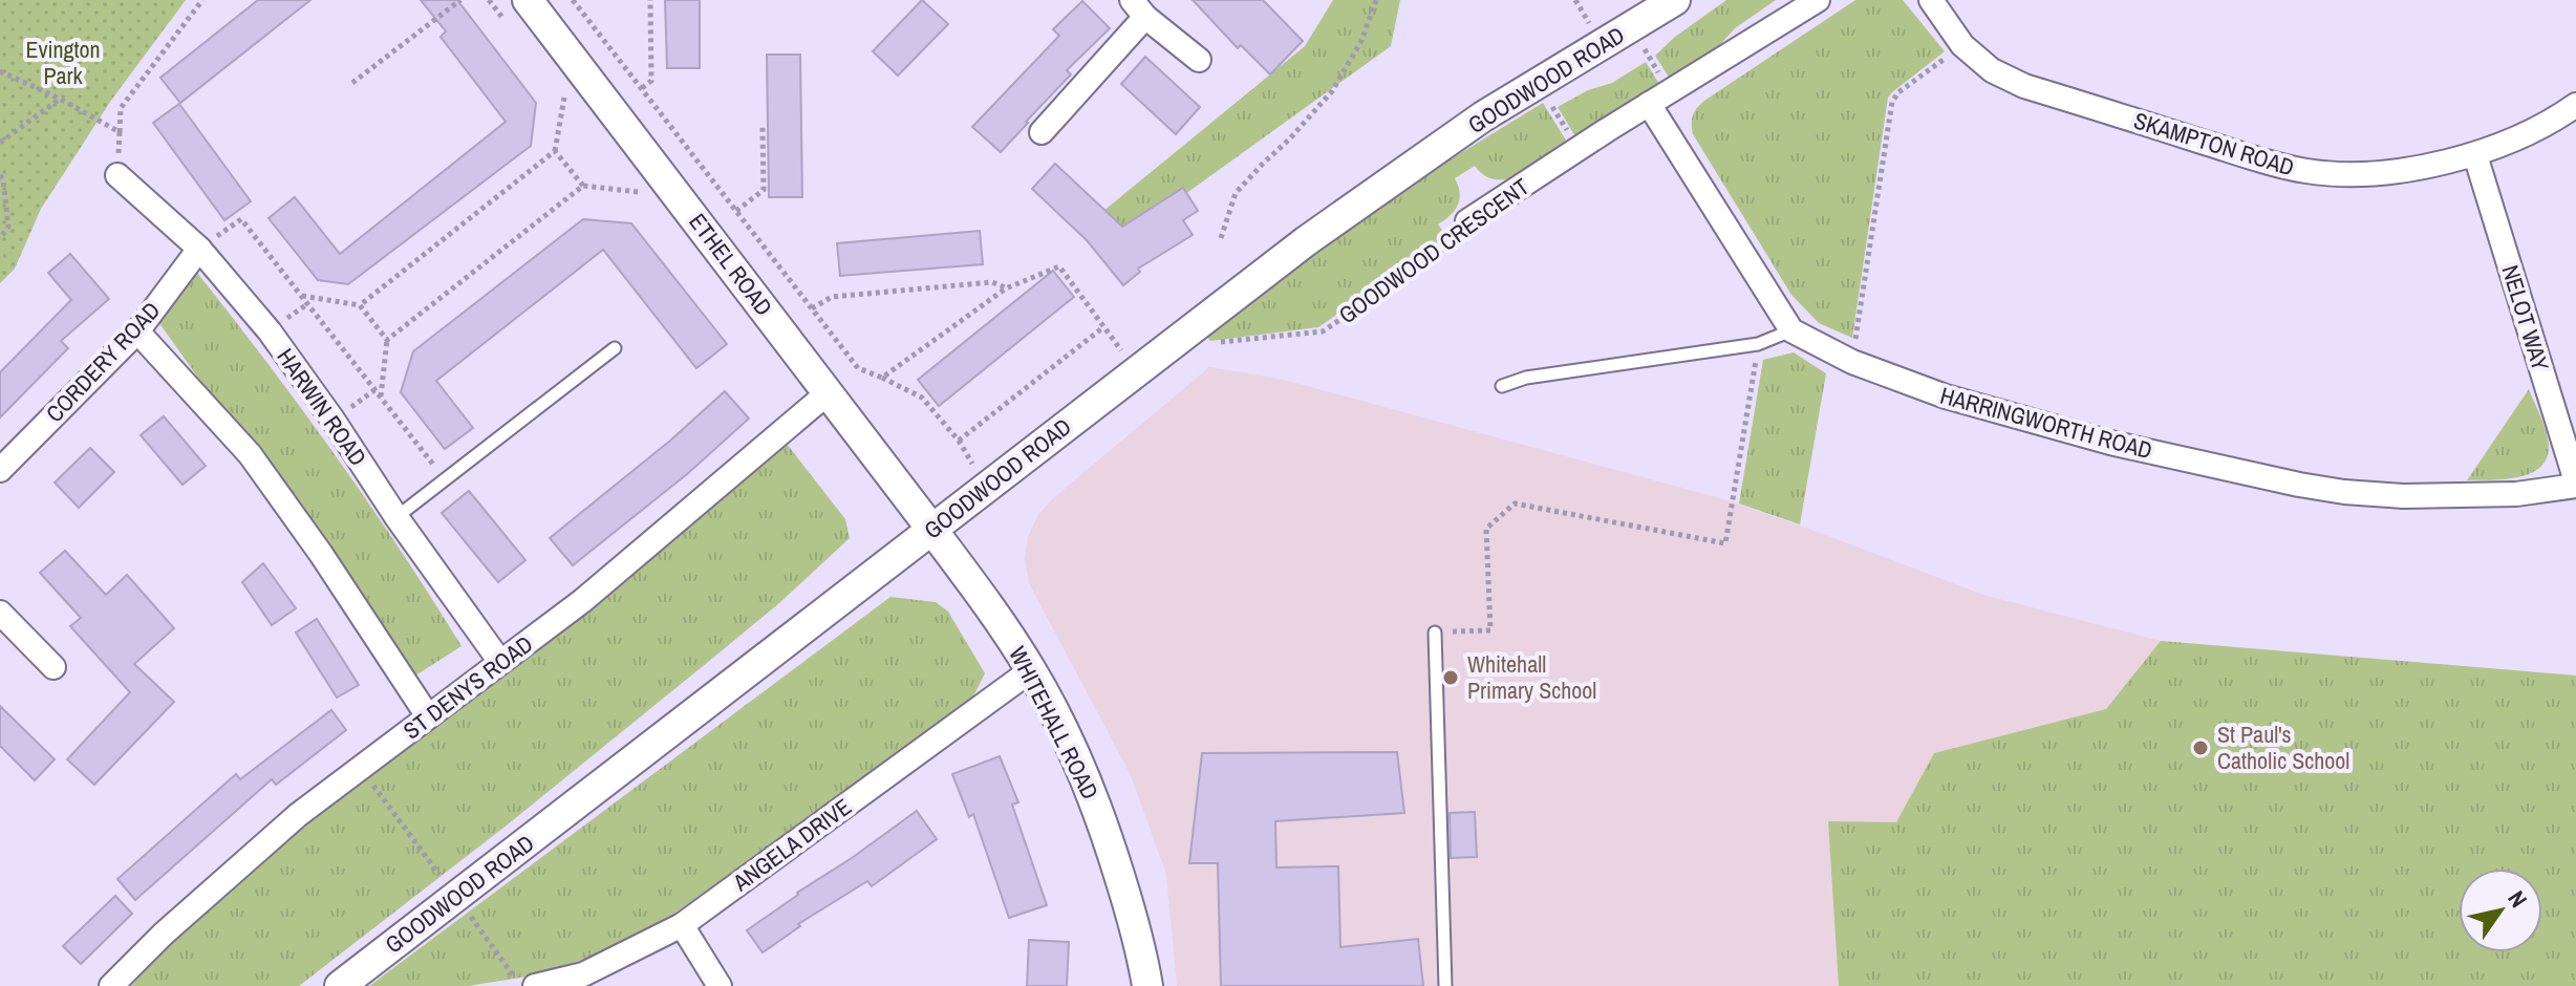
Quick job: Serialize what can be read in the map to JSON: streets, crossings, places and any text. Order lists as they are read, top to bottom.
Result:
{
  "streets": {
    "street": [
      "GOODWOOD ROAD",
      "SKAMPTON ROAD",
      "GOODWOOD CRESCENT",
      "ETHEL ROAD",
      "NELOT WAY",
      "CORDERY ROAD",
      "HARWIN ROAD",
      "HARRINGWORTH ROAD",
      "ST DENYS ROAD",
      "WHITEHALL ROAD",
      "ANGELA DRIVE"
    ]
  },
  "crossings": [
    ["GOODWOOD ROAD", "ETHEL ROAD"],
    ["GOODWOOD ROAD", "WHITEHALL ROAD"],
    ["SKAMPTON ROAD", "NELOT WAY"],
    ["ETHEL ROAD", "ST DENYS ROAD"],
    ["ETHEL ROAD", "WHITEHALL ROAD"],
    ["NELOT WAY", "HARRINGWORTH ROAD"],
    ["CORDERY ROAD", "HARWIN ROAD"],
    ["HARWIN ROAD", "ST DENYS ROAD"],
    ["WHITEHALL ROAD", "ANGELA DRIVE"]
  ],
  "parks": ["Evington Park"],
  "places": ["Whitehall Primary School", "St Paul's Catholic School"],
  "north": "top right"
}
